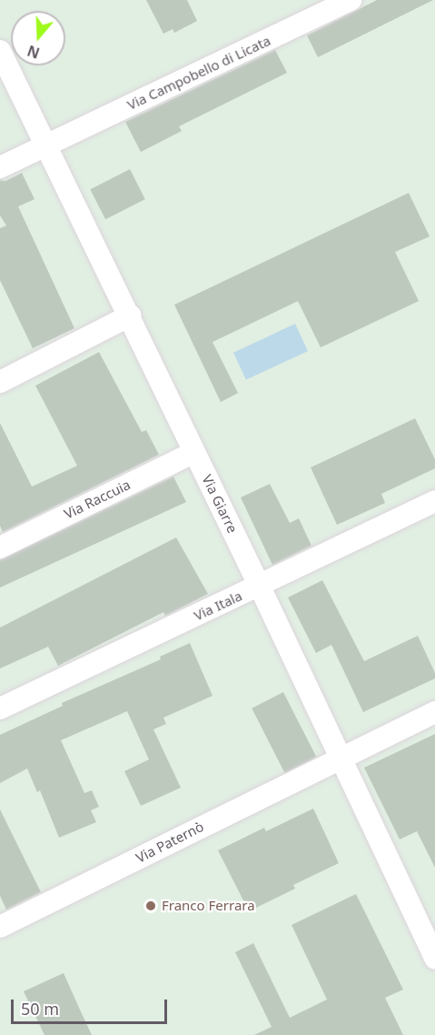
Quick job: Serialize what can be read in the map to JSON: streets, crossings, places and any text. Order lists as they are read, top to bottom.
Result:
{
  "streets": {
    "street": [
      "Via Campobello di Licata",
      "Via Raccuia",
      "Via Giarre",
      "Via Itala",
      "Via Paternò"
    ]
  },
  "crossings": [
    ["Via Campobello di Licata", "Via Giarre"],
    ["Via Raccuia", "Via Giarre"],
    ["Via Giarre", "Via Itala"],
    ["Via Giarre", "Via Paternò"]
  ],
  "places": ["Franco Ferrara"],
  "scale_bar": "50 m",
  "north": "bottom"
}
